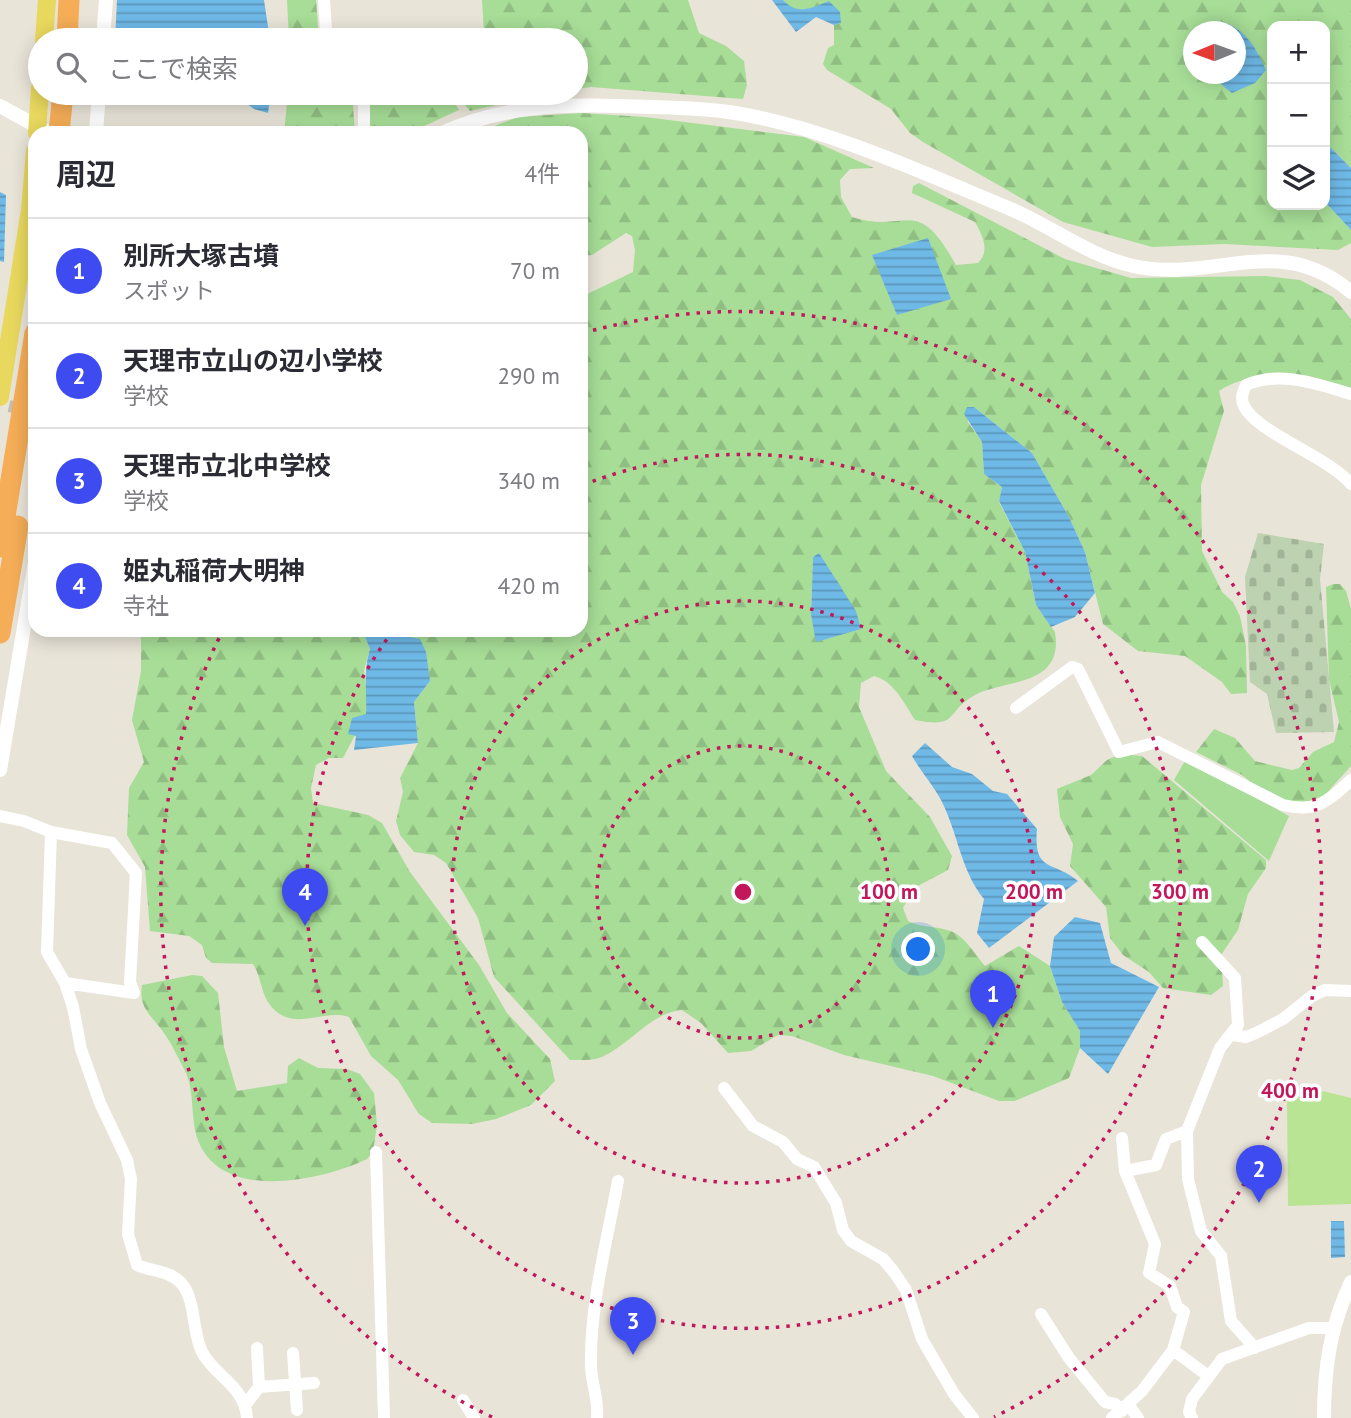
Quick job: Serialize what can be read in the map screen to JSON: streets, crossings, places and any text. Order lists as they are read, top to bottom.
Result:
{
  "north": "left",
  "page": {
    "map_buttons": ["+", "−"],
    "search": "ここで検索",
    "heading": ["周辺", "4件"],
    "list": [
      {
        "mark": "1",
        "name": "別所大塚古墳",
        "note": "スポット",
        "value": "70 m"
      },
      {
        "mark": "2",
        "name": "天理市立山の辺小学校",
        "note": "学校",
        "value": "290 m"
      },
      {
        "mark": "3",
        "name": "天理市立北中学校",
        "note": "学校",
        "value": "340 m"
      },
      {
        "mark": "4",
        "name": "姫丸稲荷大明神",
        "note": "寺社",
        "value": "420 m"
      }
    ],
    "pins": [
      "4",
      "1",
      "2",
      "3"
    ]
  },
  "rings": [
    "100 m",
    "200 m",
    "300 m",
    "400 m"
  ]
}
